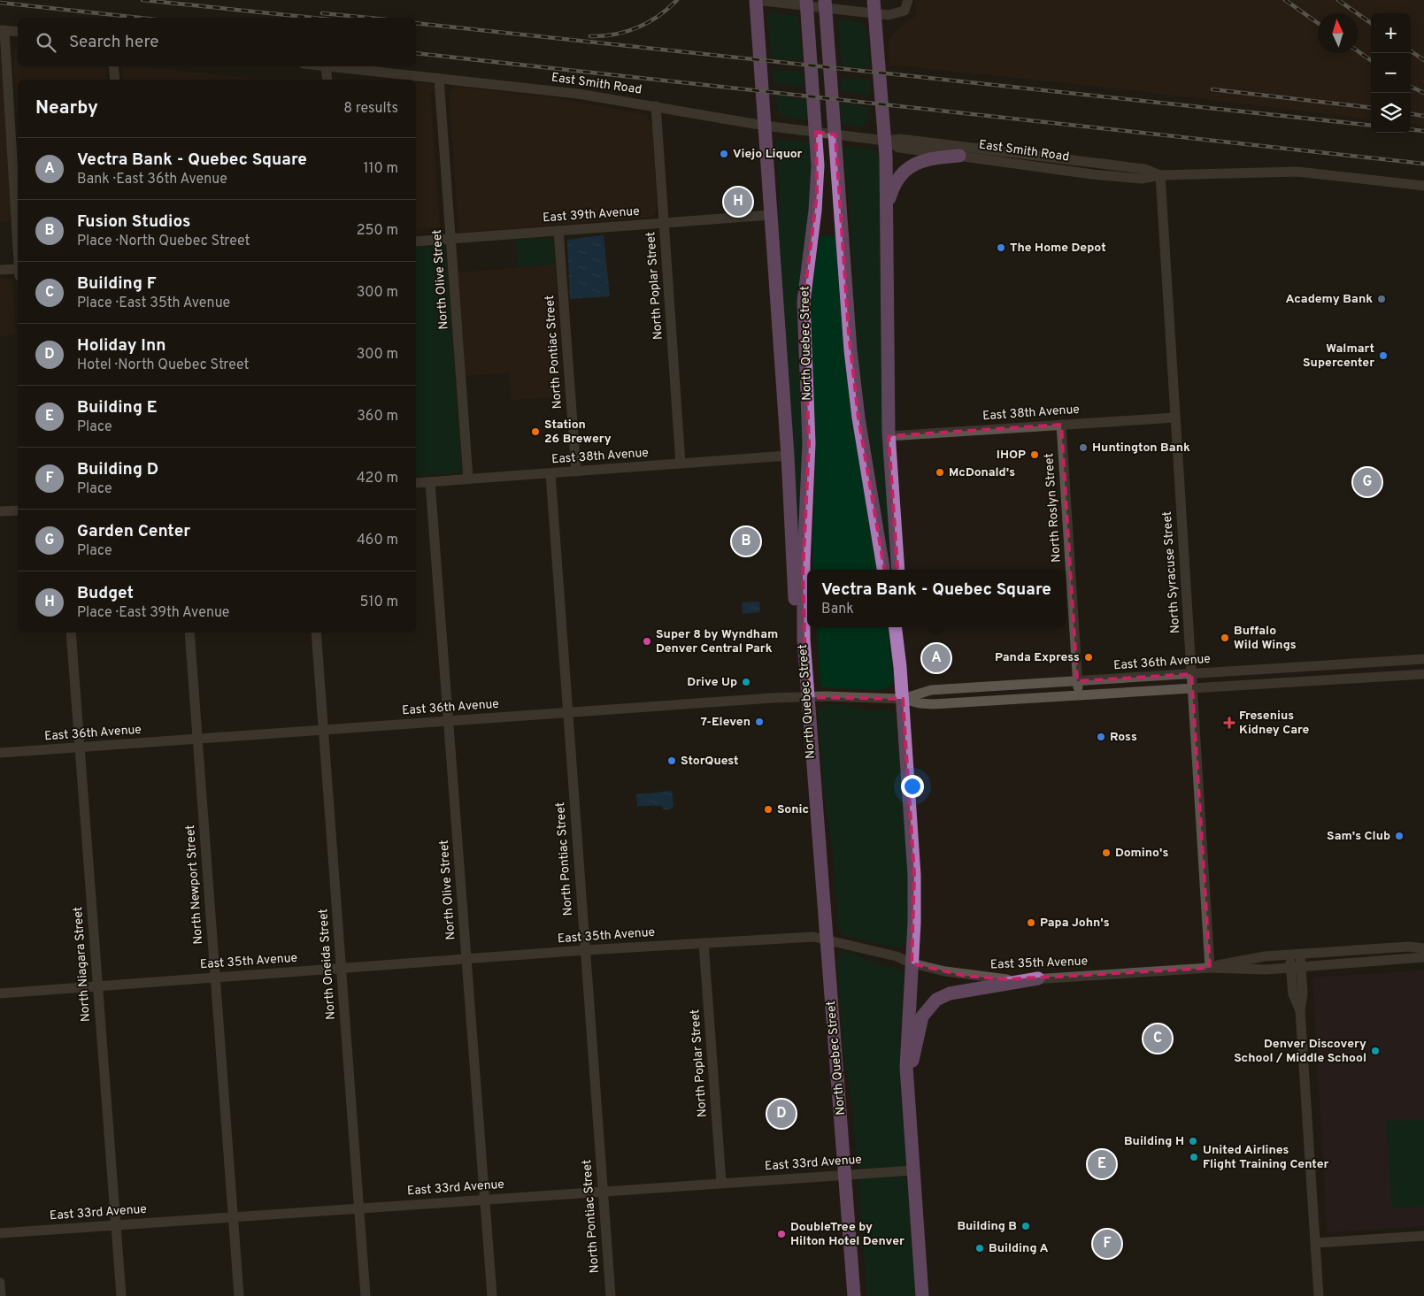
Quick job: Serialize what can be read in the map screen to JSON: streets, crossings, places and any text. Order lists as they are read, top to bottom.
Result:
{
  "streets": {
    "main road": ["North Quebec Street"],
    "street": [
      "East Smith Road",
      "East 39th Avenue",
      "North Olive Street",
      "North Poplar Street",
      "North Pontiac Street",
      "East 38th Avenue",
      "North Roslyn Street",
      "North Syracuse Street",
      "East 36th Avenue",
      "North Newport Street",
      "East 35th Avenue",
      "North Niagara Street",
      "North Oneida Street",
      "East 33rd Avenue"
    ]
  },
  "crossings": [
    ["East Smith Road", "North Olive Street"],
    ["East Smith Road", "North Poplar Street"],
    ["East Smith Road", "North Syracuse Street"],
    ["East 39th Avenue", "North Olive Street"],
    ["East 39th Avenue", "North Poplar Street"],
    ["East 39th Avenue", "North Pontiac Street"],
    ["North Olive Street", "East 38th Avenue"],
    ["North Olive Street", "East 36th Avenue"],
    ["North Olive Street", "East 35th Avenue"],
    ["North Olive Street", "East 33rd Avenue"],
    ["North Poplar Street", "East 38th Avenue"],
    ["North Poplar Street", "East 35th Avenue"],
    ["North Poplar Street", "East 33rd Avenue"],
    ["North Quebec Street", "East 36th Avenue"],
    ["North Quebec Street", "East 35th Avenue"],
    ["North Quebec Street", "East 33rd Avenue"],
    ["North Pontiac Street", "East 38th Avenue"],
    ["North Pontiac Street", "East 36th Avenue"],
    ["North Pontiac Street", "East 35th Avenue"],
    ["North Pontiac Street", "East 33rd Avenue"],
    ["East 38th Avenue", "North Roslyn Street"],
    ["East 38th Avenue", "North Syracuse Street"],
    ["North Roslyn Street", "East 36th Avenue"],
    ["North Syracuse Street", "East 36th Avenue"],
    ["North Syracuse Street", "East 35th Avenue"],
    ["East 36th Avenue", "North Newport Street"],
    ["East 36th Avenue", "North Niagara Street"],
    ["East 36th Avenue", "North Oneida Street"],
    ["North Newport Street", "East 35th Avenue"],
    ["North Newport Street", "East 33rd Avenue"],
    ["East 35th Avenue", "North Niagara Street"],
    ["East 35th Avenue", "North Oneida Street"],
    ["North Niagara Street", "East 33rd Avenue"],
    ["North Oneida Street", "East 33rd Avenue"]
  ],
  "places": {
    "other": [
      "Viejo Liquor",
      "The Home Depot",
      "Academy Bank",
      "Walmart Supercenter",
      "Station 26 Brewery",
      "Huntington Bank",
      "IHOP",
      "McDonald's",
      "Buffalo Wild Wings",
      "Super 8 by Wyndham Denver Central Park",
      "Panda Express",
      "Drive Up",
      "7-Eleven",
      "Ross",
      "StorQuest",
      "Sonic",
      "Sam's Club",
      "Domino's",
      "Papa John's",
      "Denver Discovery School / Middle School",
      "Building H",
      "United Airlines Flight Training Center",
      "Building B",
      "DoubleTree by Hilton Hotel Denver",
      "Building A"
    ],
    "health": ["Fresenius Kidney Care"]
  },
  "north": "top",
  "page": {
    "map_buttons": ["+", "−"],
    "search": "Search here",
    "heading": ["Nearby", "8 results"],
    "list": [
      {
        "mark": "A",
        "name": "Vectra Bank - Quebec Square",
        "note": "Bank · East 36th Avenue",
        "value": "110 m"
      },
      {
        "mark": "B",
        "name": "Fusion Studios",
        "note": "Place · North Quebec Street",
        "value": "250 m"
      },
      {
        "mark": "C",
        "name": "Building F",
        "note": "Place · East 35th Avenue",
        "value": "300 m"
      },
      {
        "mark": "D",
        "name": "Holiday Inn",
        "note": "Hotel · North Quebec Street",
        "value": "300 m"
      },
      {
        "mark": "E",
        "name": "Building E",
        "note": "Place",
        "value": "360 m"
      },
      {
        "mark": "F",
        "name": "Building D",
        "note": "Place",
        "value": "420 m"
      },
      {
        "mark": "G",
        "name": "Garden Center",
        "note": "Place",
        "value": "460 m"
      },
      {
        "mark": "H",
        "name": "Budget",
        "note": "Place · East 39th Avenue",
        "value": "510 m"
      }
    ],
    "pins": [
      "H",
      "G",
      "B",
      "A",
      "C",
      "D",
      "E",
      "F"
    ],
    "popup": ["Vectra Bank - Quebec Square", "Bank"]
  }
}
